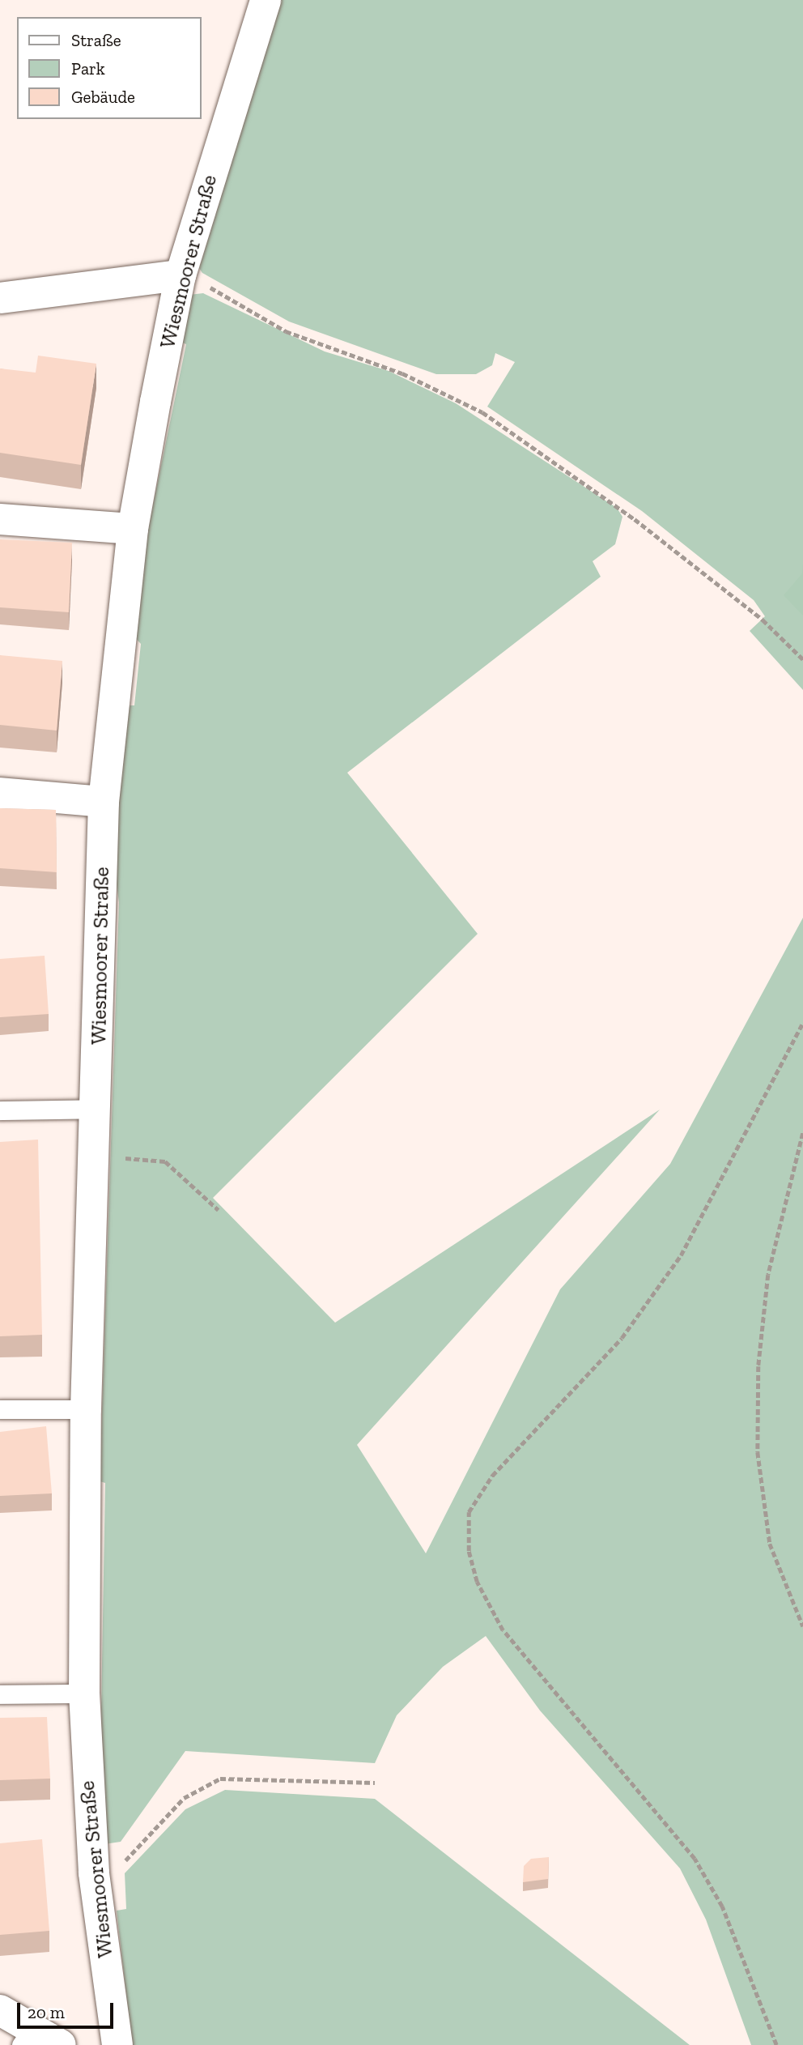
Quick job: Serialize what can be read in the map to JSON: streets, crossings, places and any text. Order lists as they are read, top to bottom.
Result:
{
  "streets": {
    "street": ["Wiesmoorer Straße"]
  },
  "legend": ["Straße", "Park", "Gebäude"],
  "scale_bar": "20 m"
}
